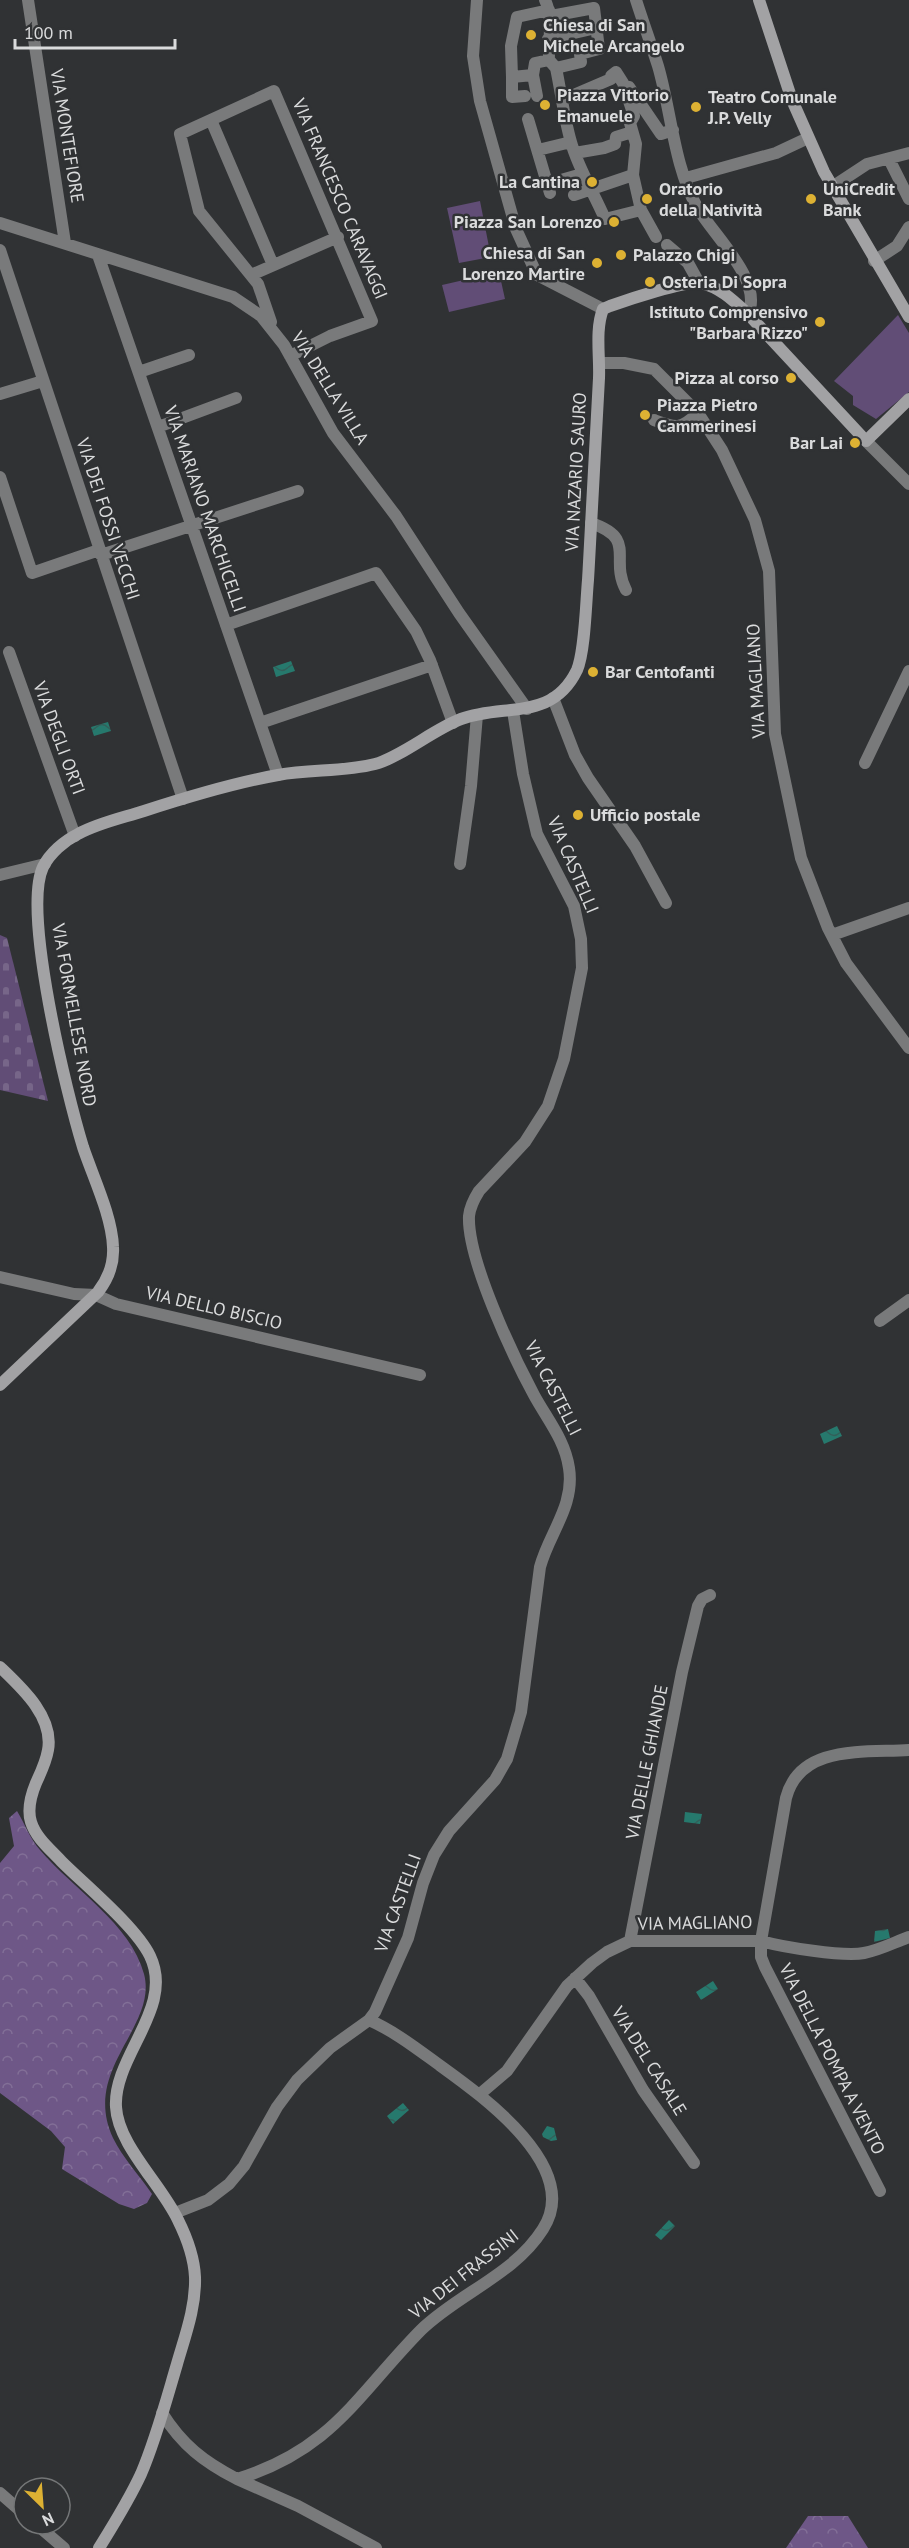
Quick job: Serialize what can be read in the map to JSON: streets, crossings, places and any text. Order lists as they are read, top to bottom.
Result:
{
  "streets": {
    "street": [
      "VIA MONTEFIORE",
      "VIA FRANCESCO CARAVAGGI",
      "VIA DELLA VILLA",
      "VIA NAZARIO SAURO",
      "VIA MARIANO MARCHICELLI",
      "VIA DEI FOSSI VECCHI",
      "VIA MAGLIANO",
      "VIA DEGLI ORTI",
      "VIA CASTELLI",
      "VIA FORMELLESE NORD",
      "VIA DELLO BISCIO",
      "VIA DELLE GHIANDE",
      "VIA DELLA POMPA A VENTO",
      "VIA DEL CASALE",
      "VIA DEI FRASSINI"
    ]
  },
  "crossings": [
    ["VIA MONTEFIORE", "VIA DELLA VILLA"],
    ["VIA FRANCESCO CARAVAGGI", "VIA DELLA VILLA"],
    ["VIA DELLA VILLA", "VIA NAZARIO SAURO"],
    ["VIA DELLA VILLA", "VIA MARIANO MARCHICELLI"],
    ["VIA NAZARIO SAURO", "VIA MAGLIANO"],
    ["VIA MAGLIANO", "VIA DELLE GHIANDE"],
    ["VIA MAGLIANO", "VIA DELLA POMPA A VENTO"],
    ["VIA MAGLIANO", "VIA DEL CASALE"],
    ["VIA MAGLIANO", "VIA DEI FRASSINI"],
    ["VIA CASTELLI", "VIA DEI FRASSINI"],
    ["VIA FORMELLESE NORD", "VIA DELLO BISCIO"]
  ],
  "places": [
    "Chiesa di San Michele Arcangelo",
    "Piazza Vittorio Emanuele",
    "Teatro Comunale J.P. Velly",
    "La Cantina",
    "Oratorio della Natività",
    "UniCredit Bank",
    "Piazza San Lorenzo",
    "Palazzo Chigi",
    "Chiesa di San Lorenzo Martire",
    "Osteria Di Sopra",
    "Istituto Comprensivo \"Barbara Rizzo\"",
    "Pizza al corso",
    "Piazza Pietro Cammerinesi",
    "Bar Lai",
    "Bar Centofanti",
    "Ufficio postale"
  ],
  "scale_bar": "100 m",
  "north": "bottom right"
}
